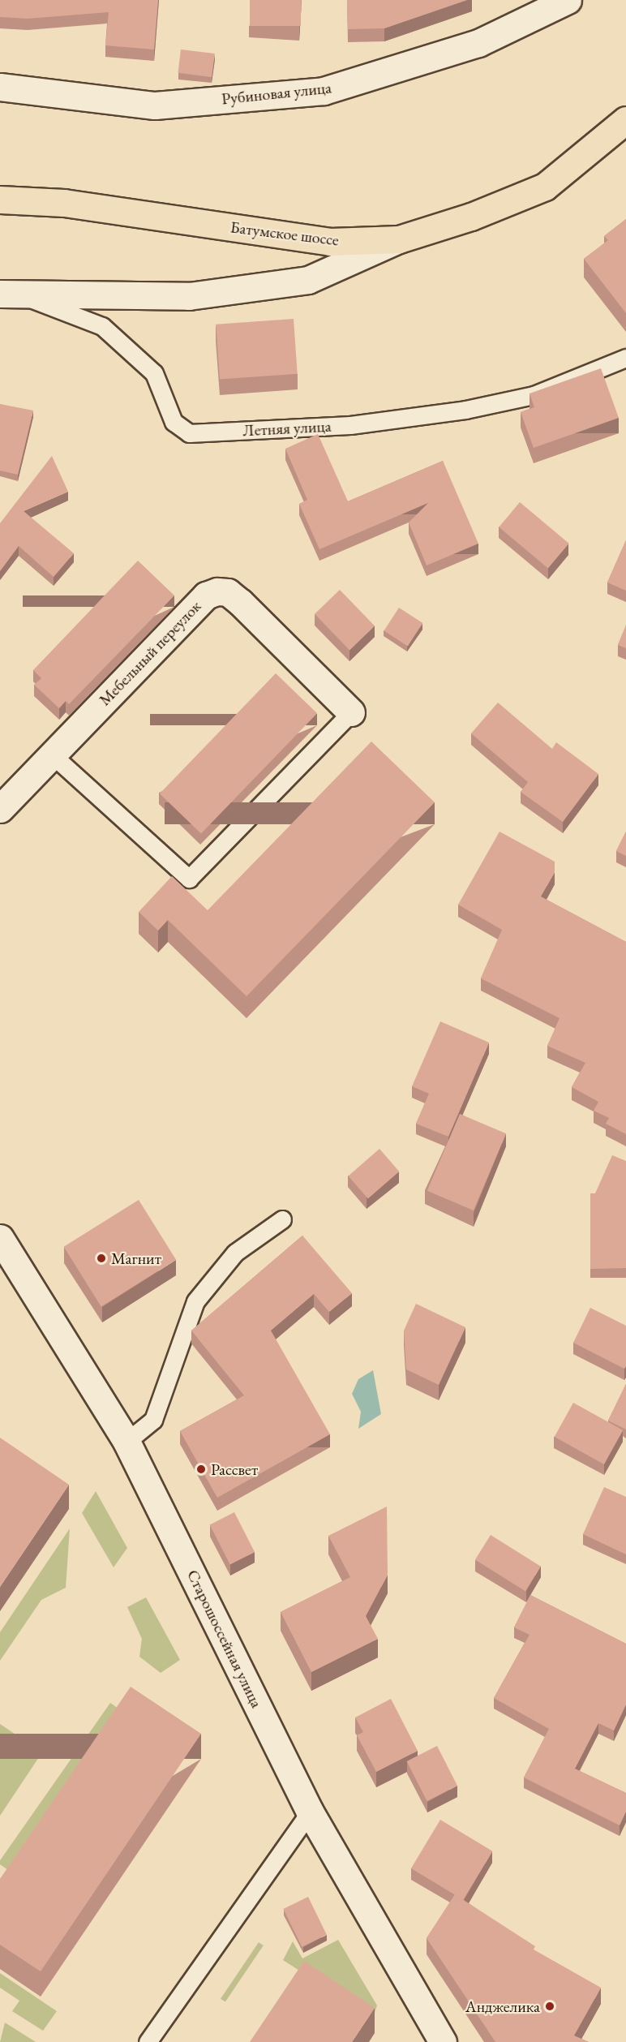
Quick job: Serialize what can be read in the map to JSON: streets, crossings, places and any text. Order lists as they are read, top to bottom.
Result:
{
  "streets": {
    "highway": ["Батумское шоссе"],
    "street": ["Рубиновая улица", "Мебельный переулок", "Старошоссейная улица"],
    "lane": ["Летняя улица"]
  },
  "places": ["Магнит", "Рассвет", "Анджелика"]
}
